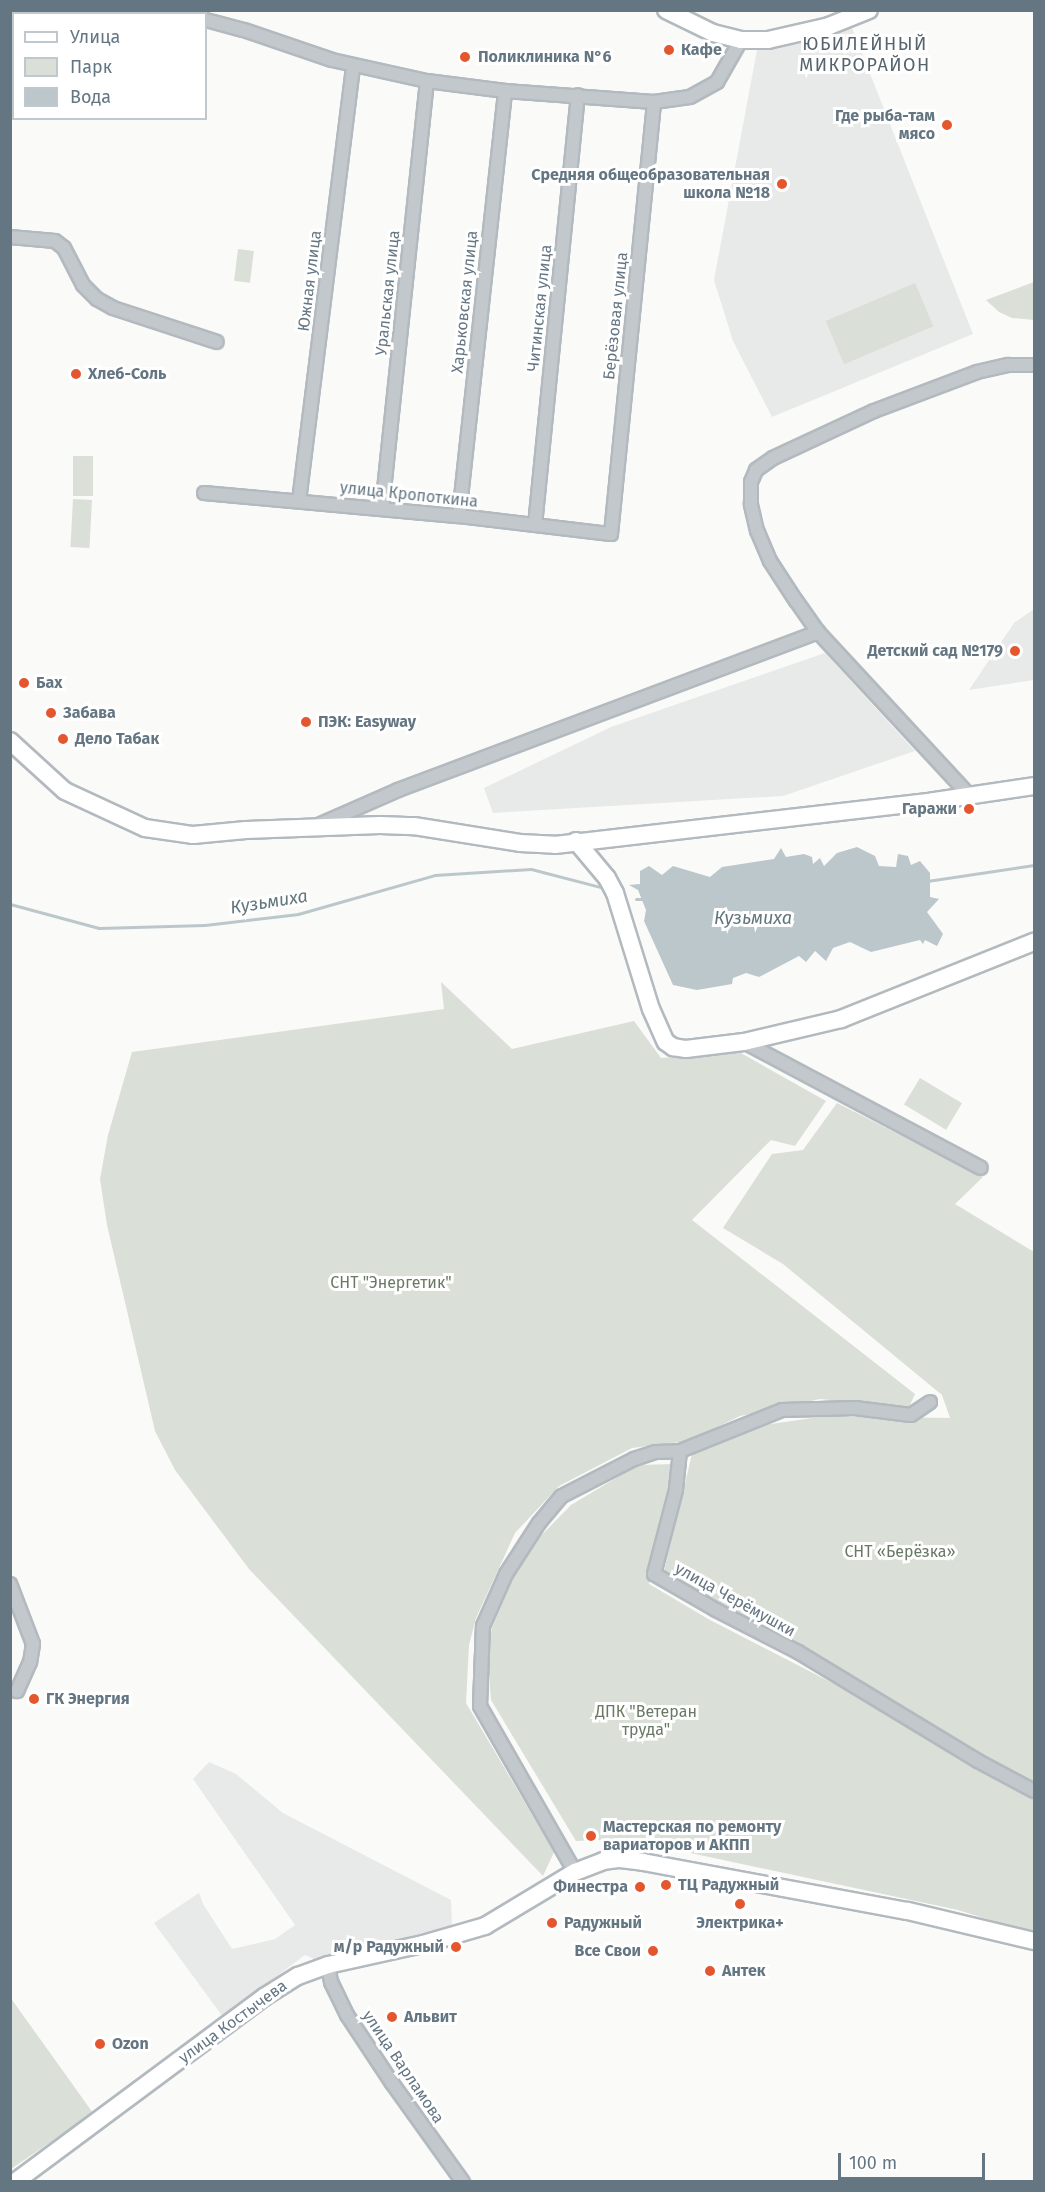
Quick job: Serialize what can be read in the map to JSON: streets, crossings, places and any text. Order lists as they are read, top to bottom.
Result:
{
  "streets": {
    "street": [
      "Южная улица",
      "Уральская улица",
      "Харьковская улица",
      "Читинская улица",
      "Берёзовая улица",
      "улица Кропоткина",
      "улица Черёмушки",
      "улица Костычева",
      "улица Варламова"
    ]
  },
  "crossings": [
    ["Южная улица", "улица Кропоткина"],
    ["Уральская улица", "улица Кропоткина"],
    ["Харьковская улица", "улица Кропоткина"],
    ["Читинская улица", "улица Кропоткина"],
    ["Берёзовая улица", "улица Кропоткина"],
    ["улица Костычева", "улица Варламова"]
  ],
  "districts": ["ЮБИЛЕЙНЫЙ МИКРОРАЙОН"],
  "water": ["Кузьмиха"],
  "parks": ["СНТ \"Энергетик\"", "СНТ «Берёзка»", "ДПК \"Ветеран труда\""],
  "places": [
    "Кафе",
    "Поликлиника N°6",
    "Где рыба-там мясо",
    "Средняя общеобразовательная школа №18",
    "Хлеб-Соль",
    "Детский сад №179",
    "Бах",
    "Забава",
    "ПЭК: Easyway",
    "Дело Табак",
    "Гаражи",
    "ГК Энергия",
    "Мастерская по ремонту вариаторов и АКПП",
    "ТЦ Радужный",
    "Финестра",
    "Электрика+",
    "Радужный",
    "м/р Радужный",
    "Все Свои",
    "Антек",
    "Альвит",
    "Ozon"
  ],
  "legend": ["Улица", "Парк", "Вода"],
  "scale_bar": "100 m"
}
